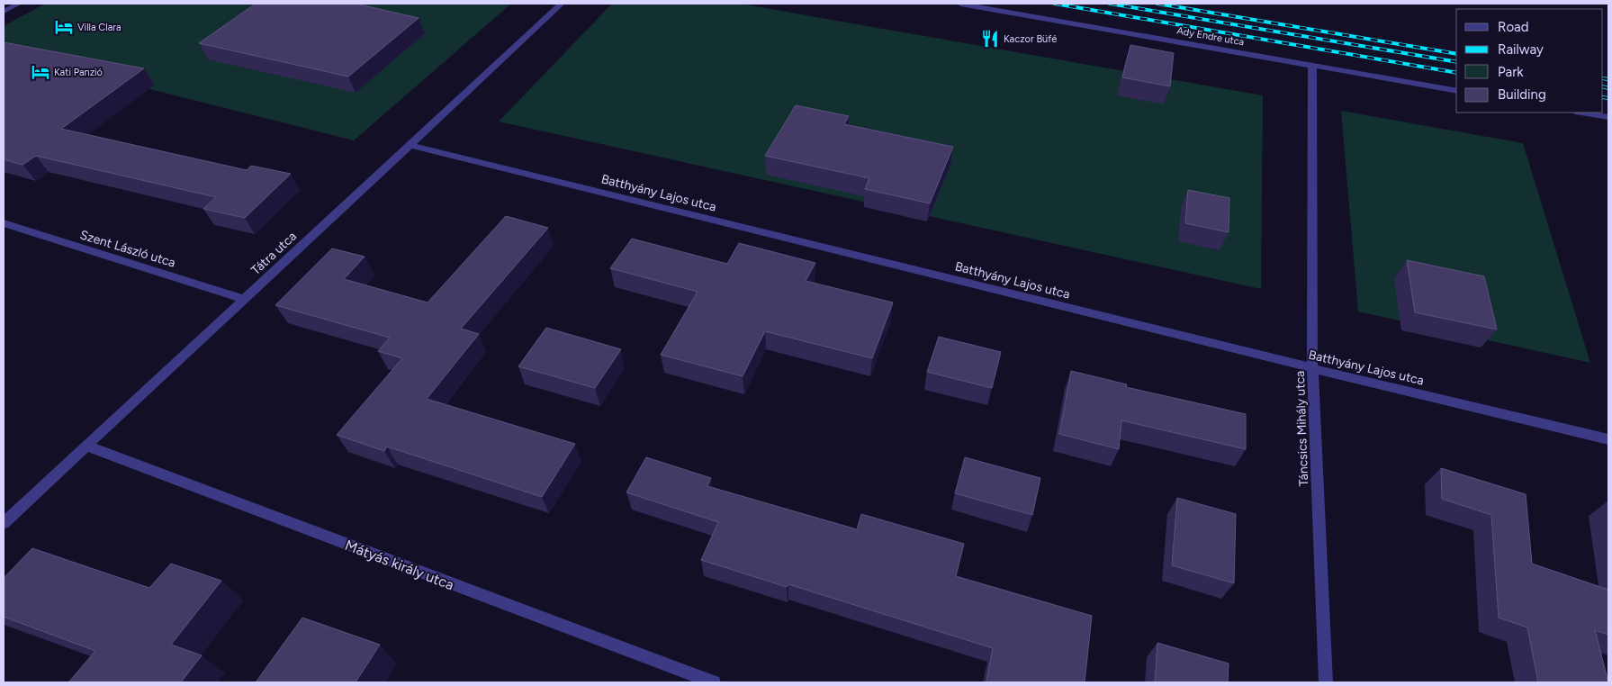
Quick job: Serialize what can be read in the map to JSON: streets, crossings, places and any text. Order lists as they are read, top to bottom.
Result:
{
  "streets": {
    "street": [
      "Ady Endre utca",
      "Batthyány Lajos utca",
      "Szent László utca",
      "Tátra utca",
      "Táncsics Mihály utca",
      "Mátyás király utca"
    ]
  },
  "crossings": [
    ["Ady Endre utca", "Táncsics Mihály utca"],
    ["Batthyány Lajos utca", "Tátra utca"],
    ["Batthyány Lajos utca", "Táncsics Mihály utca"],
    ["Szent László utca", "Tátra utca"],
    ["Tátra utca", "Mátyás király utca"]
  ],
  "places": {
    "hotel": ["Villa Clara", "Kati Panzió"],
    "restaurant": ["Kaczor Büfé"]
  },
  "legend": [
    "Road",
    "Railway",
    "Park",
    "Building"
  ]
}
